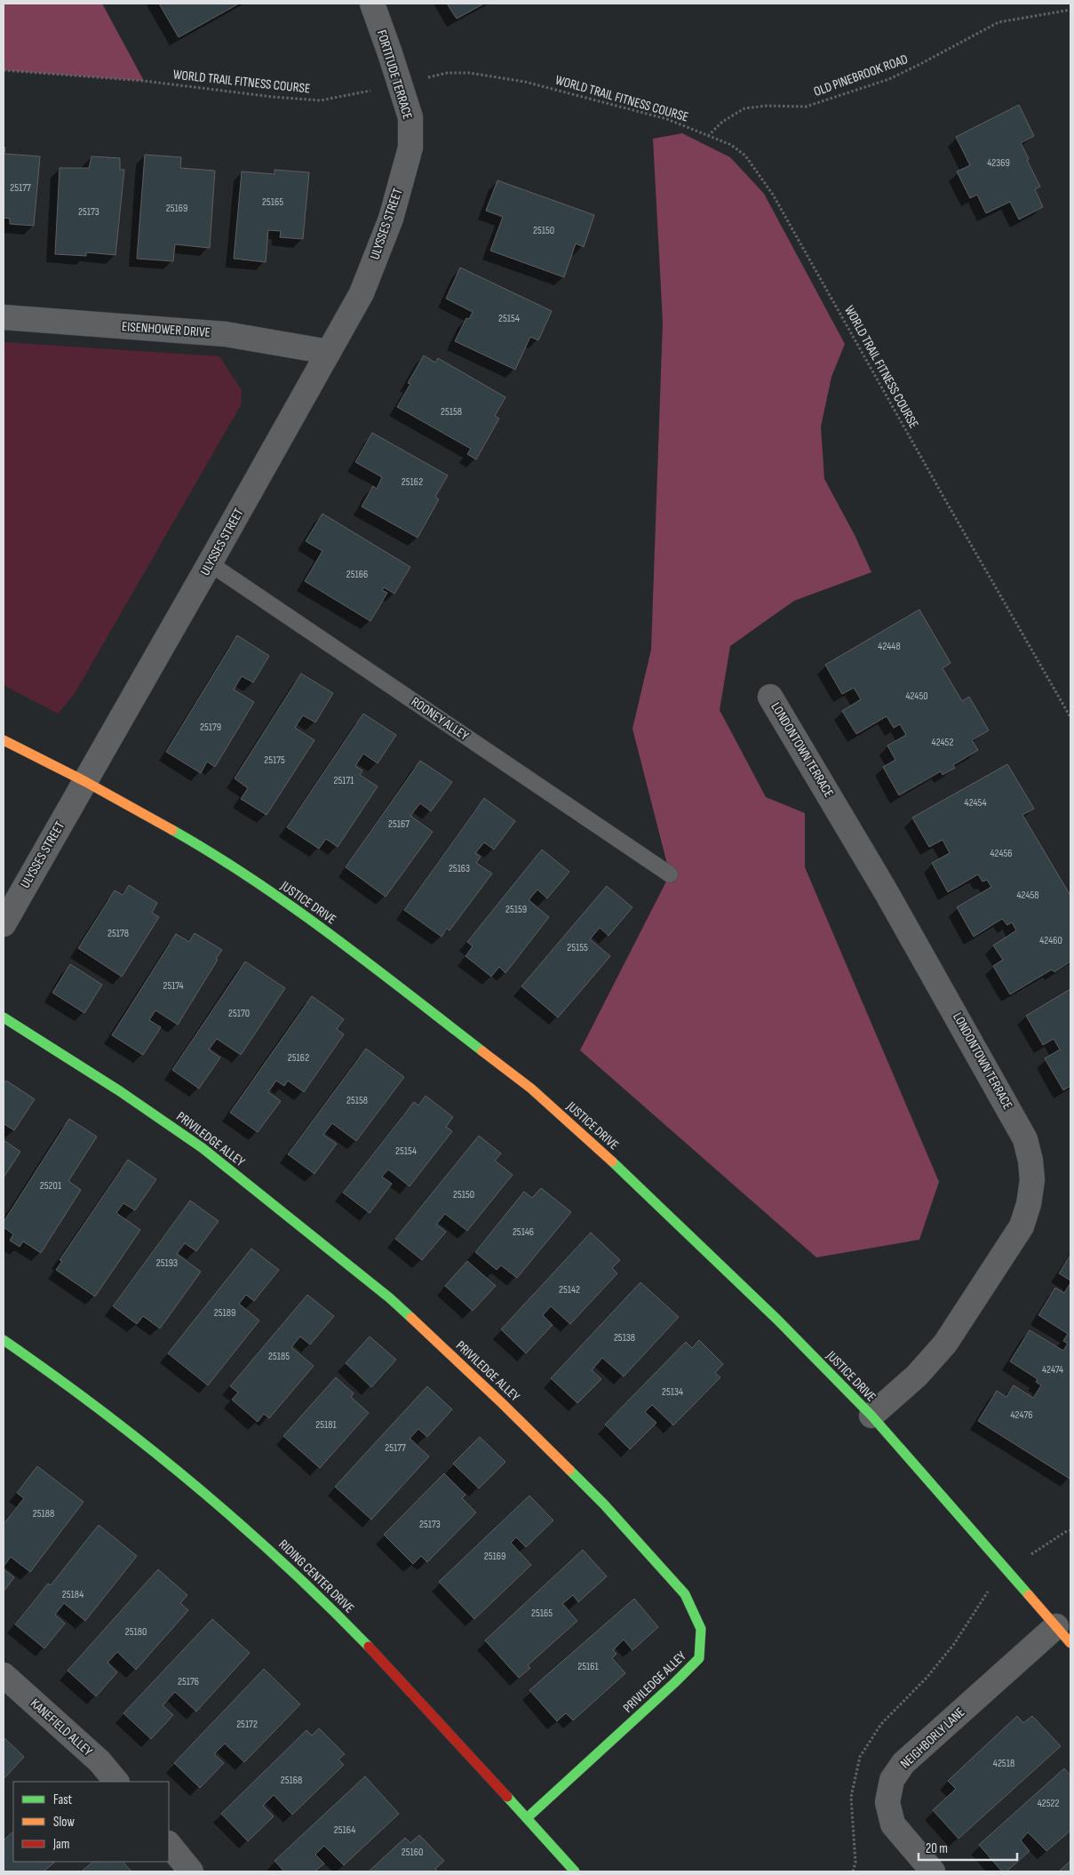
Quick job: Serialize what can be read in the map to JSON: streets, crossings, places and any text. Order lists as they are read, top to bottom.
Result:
{
  "streets": {
    "street": [
      "FORTITUDE TERRACE",
      "ULYSSES STREET",
      "EISENHOWER DRIVE",
      "LONDONTOWN TERRACE",
      "JUSTICE DRIVE",
      "PRIVILEDGE ALLEY",
      "RIDING CENTER DRIVE",
      "KANEFIELD ALLEY",
      "NEIGHBORLY LANE"
    ],
    "lane": ["ROONEY ALLEY"],
    "path": ["OLD PINEBROOK ROAD", "WORLD TRAIL FITNESS COURSE"]
  },
  "crossings": [
    ["FORTITUDE TERRACE", "WORLD TRAIL FITNESS COURSE"],
    ["FORTITUDE TERRACE", "ULYSSES STREET"],
    ["OLD PINEBROOK ROAD", "WORLD TRAIL FITNESS COURSE"],
    ["ULYSSES STREET", "EISENHOWER DRIVE"],
    ["ULYSSES STREET", "ROONEY ALLEY"],
    ["ULYSSES STREET", "JUSTICE DRIVE"],
    ["LONDONTOWN TERRACE", "JUSTICE DRIVE"],
    ["JUSTICE DRIVE", "NEIGHBORLY LANE"],
    ["PRIVILEDGE ALLEY", "RIDING CENTER DRIVE"]
  ],
  "house_numbers": [
    "42369",
    "25177",
    "25165",
    "25169",
    "25173",
    "25150",
    "25154",
    "25158",
    "25162",
    "25166",
    "42448",
    "42450",
    "25179",
    "42452",
    "25175",
    "25171",
    "42454",
    "25167",
    "42456",
    "25163",
    "42458",
    "25159",
    "25178",
    "42460",
    "25155",
    "25174",
    "25170",
    "25162",
    "25158",
    "25154",
    "25201",
    "25150",
    "25146",
    "25193",
    "25142",
    "25189",
    "25138",
    "25185",
    "42474",
    "25134",
    "42476",
    "25181",
    "25177",
    "25188",
    "25173",
    "25169",
    "25184",
    "25165",
    "25180",
    "25161",
    "25176",
    "25172",
    "42518",
    "25168",
    "42522",
    "25164",
    "25160"
  ],
  "legend": ["Fast", "Slow", "Jam"],
  "scale_bar": "20 m"
}
